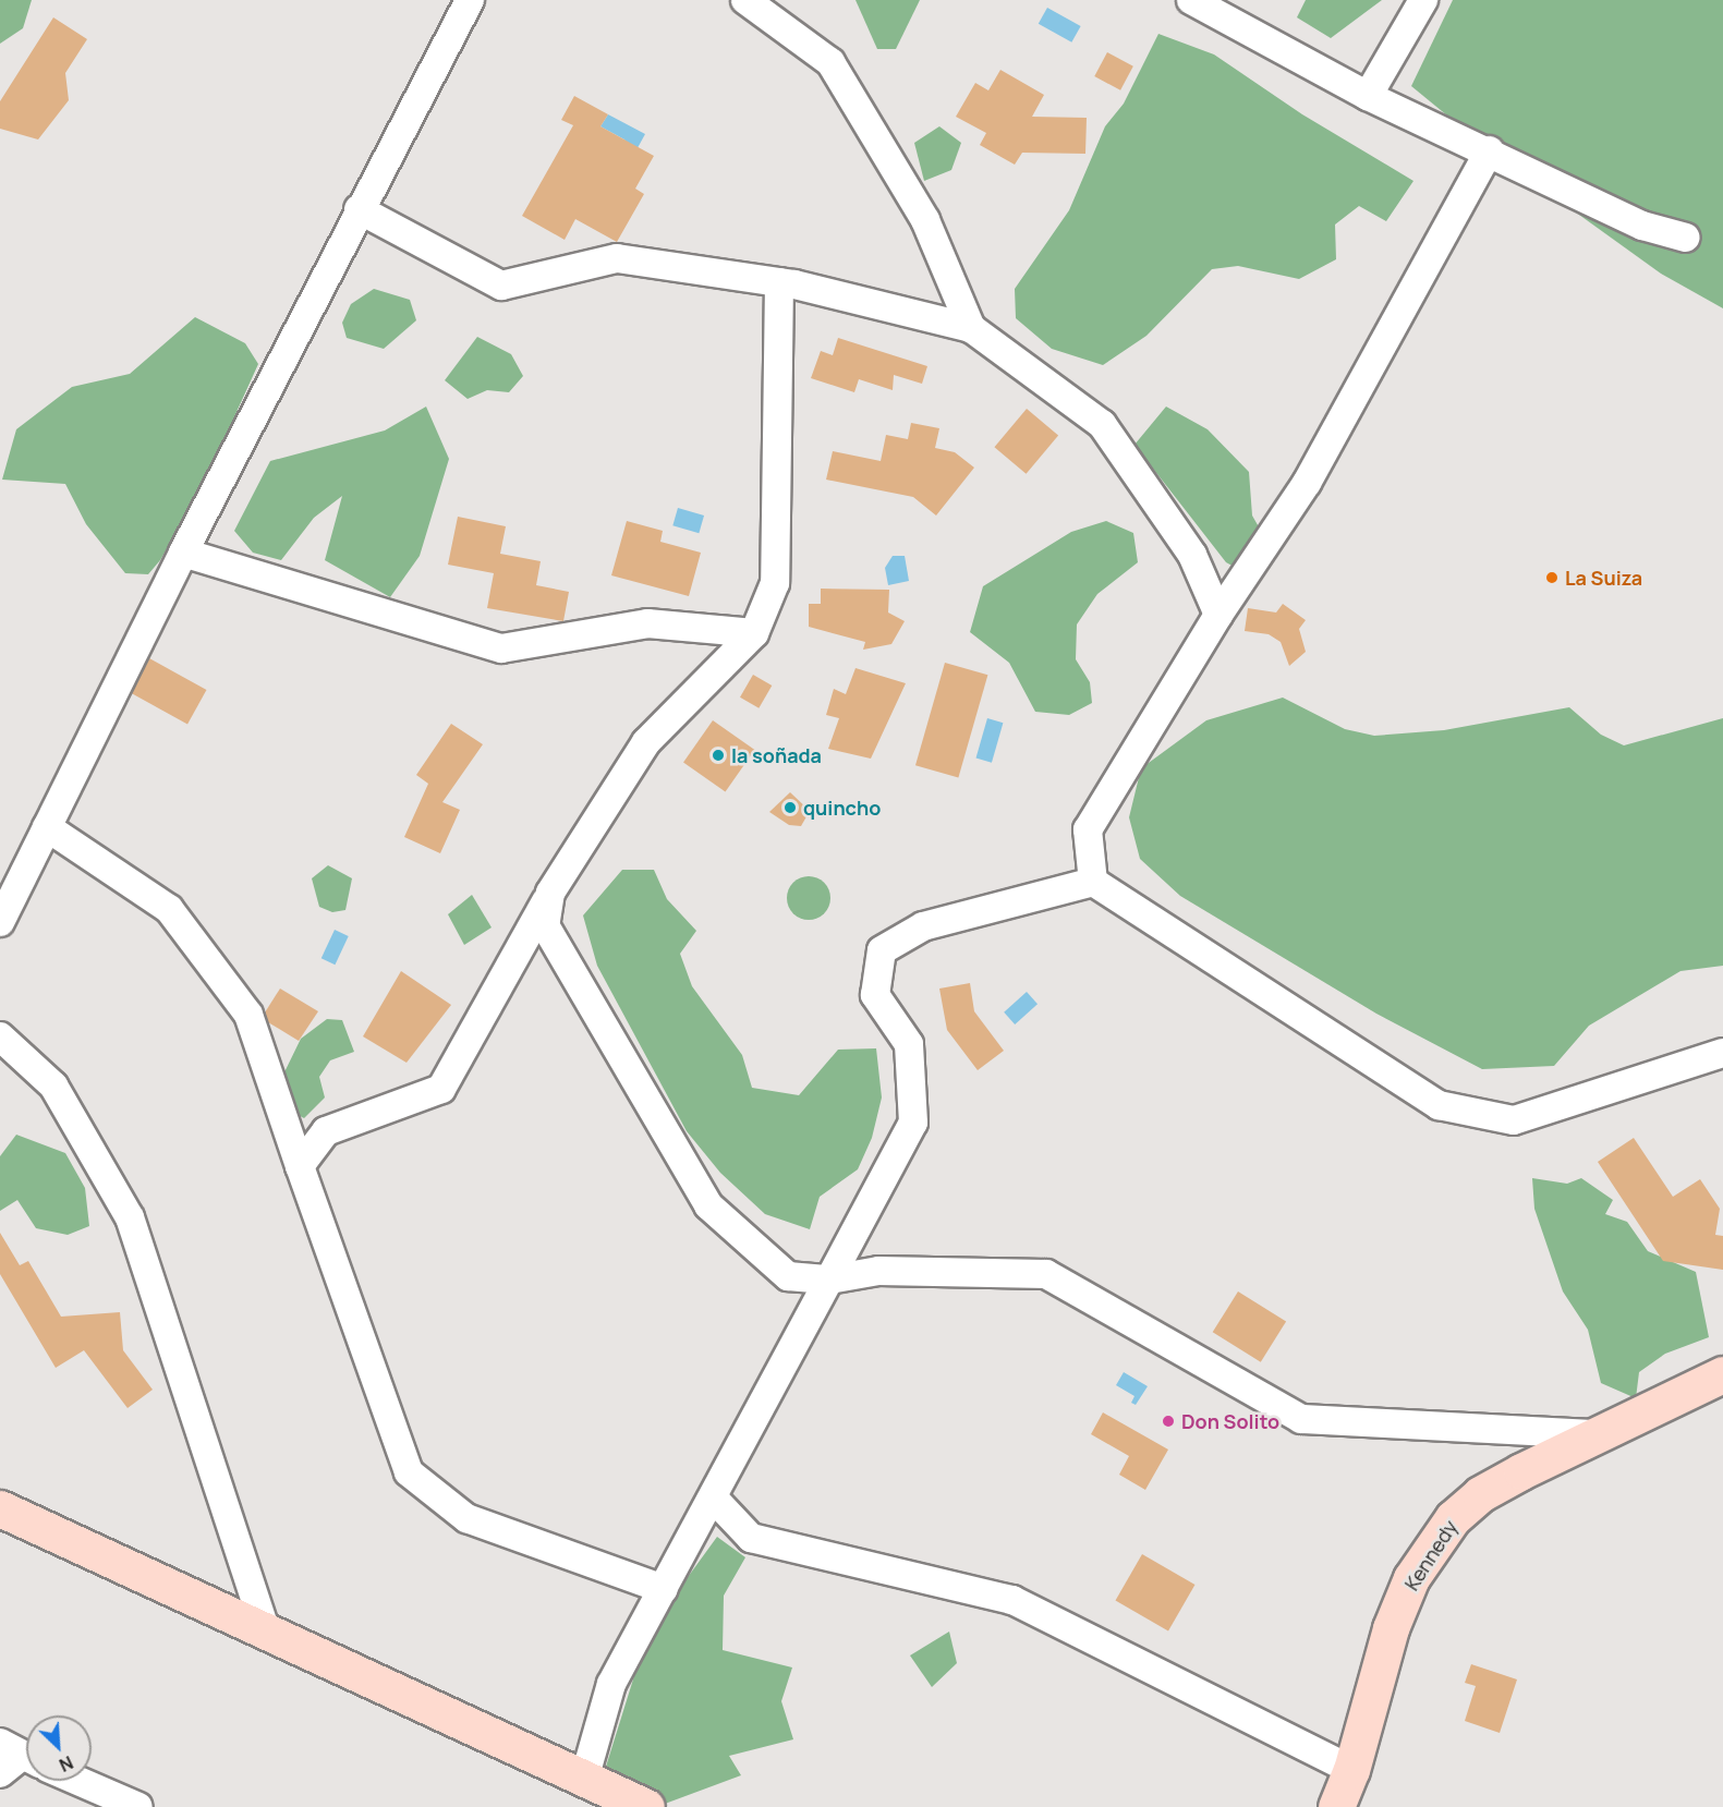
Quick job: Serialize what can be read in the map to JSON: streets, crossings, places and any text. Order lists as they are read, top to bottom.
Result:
{
  "streets": {
    "street": ["Kennedy"]
  },
  "places": [
    "La Suiza",
    "la soñada",
    "quincho",
    "Don Solito"
  ],
  "north": "bottom right"
}
